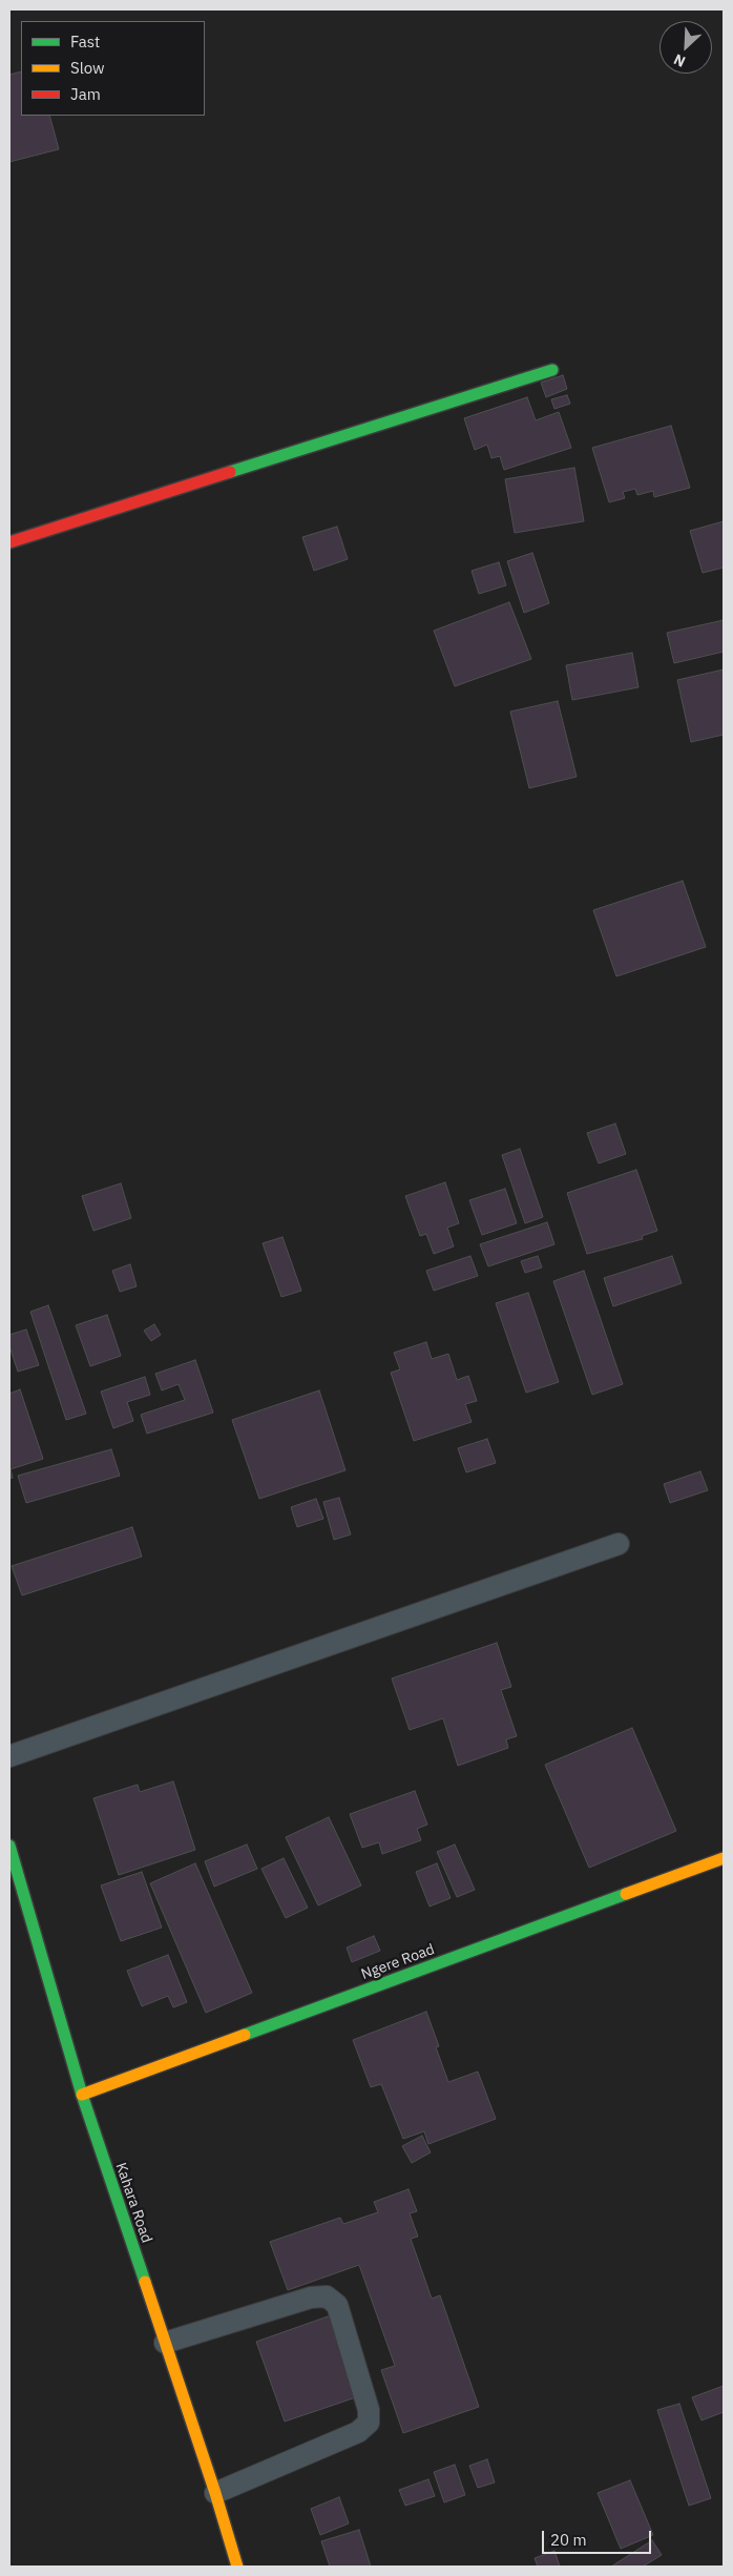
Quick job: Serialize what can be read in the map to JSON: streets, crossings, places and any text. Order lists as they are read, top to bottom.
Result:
{
  "streets": {
    "street": ["Ngere Road", "Kahara Road"]
  },
  "crossings": [
    ["Ngere Road", "Kahara Road"]
  ],
  "legend": ["Fast", "Slow", "Jam"],
  "scale_bar": "20 m",
  "north": "bottom left"
}
